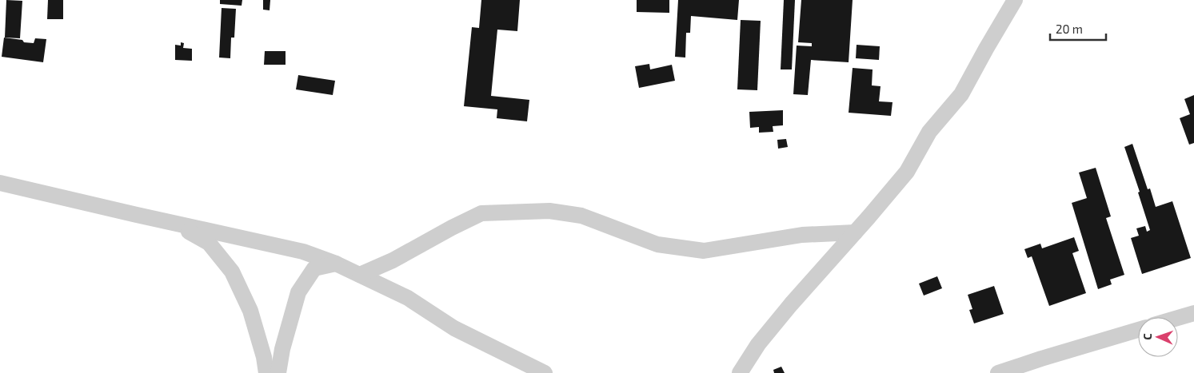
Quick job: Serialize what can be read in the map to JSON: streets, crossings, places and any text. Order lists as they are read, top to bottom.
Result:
{
  "scale_bar": "20 m",
  "north": "left"
}
